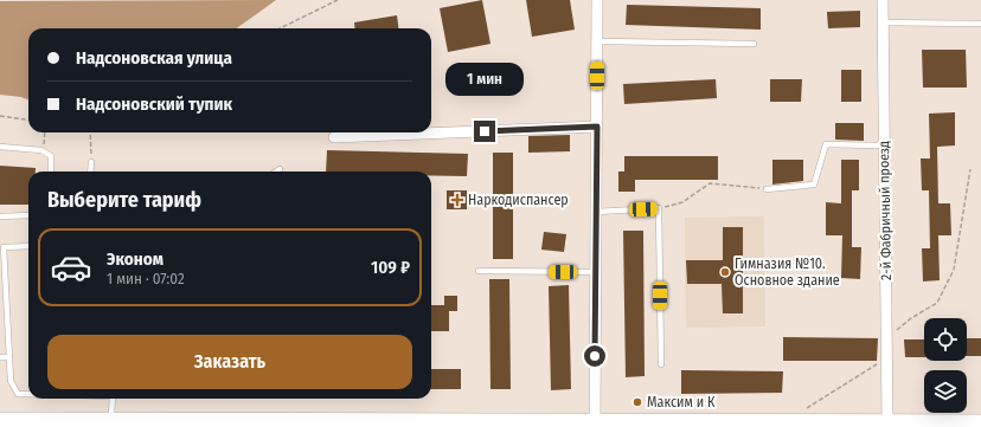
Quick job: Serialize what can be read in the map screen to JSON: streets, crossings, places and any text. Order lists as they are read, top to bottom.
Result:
{
  "streets": {
    "street": ["2-й Фабричный проезд"]
  },
  "places": {
    "health": ["Наркодиспансер"],
    "other": ["Гимназия №10. Основное здание", "Максим и К"]
  },
  "page": {
    "banner": ["Надсоновская улица", "Надсоновский тупик"],
    "bubble": "1 мин",
    "heading": "Выберите тариф",
    "list": [
      {
        "name": "Эконом",
        "note": "1 мин · 07:02",
        "value": "109 ₽"
      }
    ],
    "buttons": "Заказать"
  }
}
